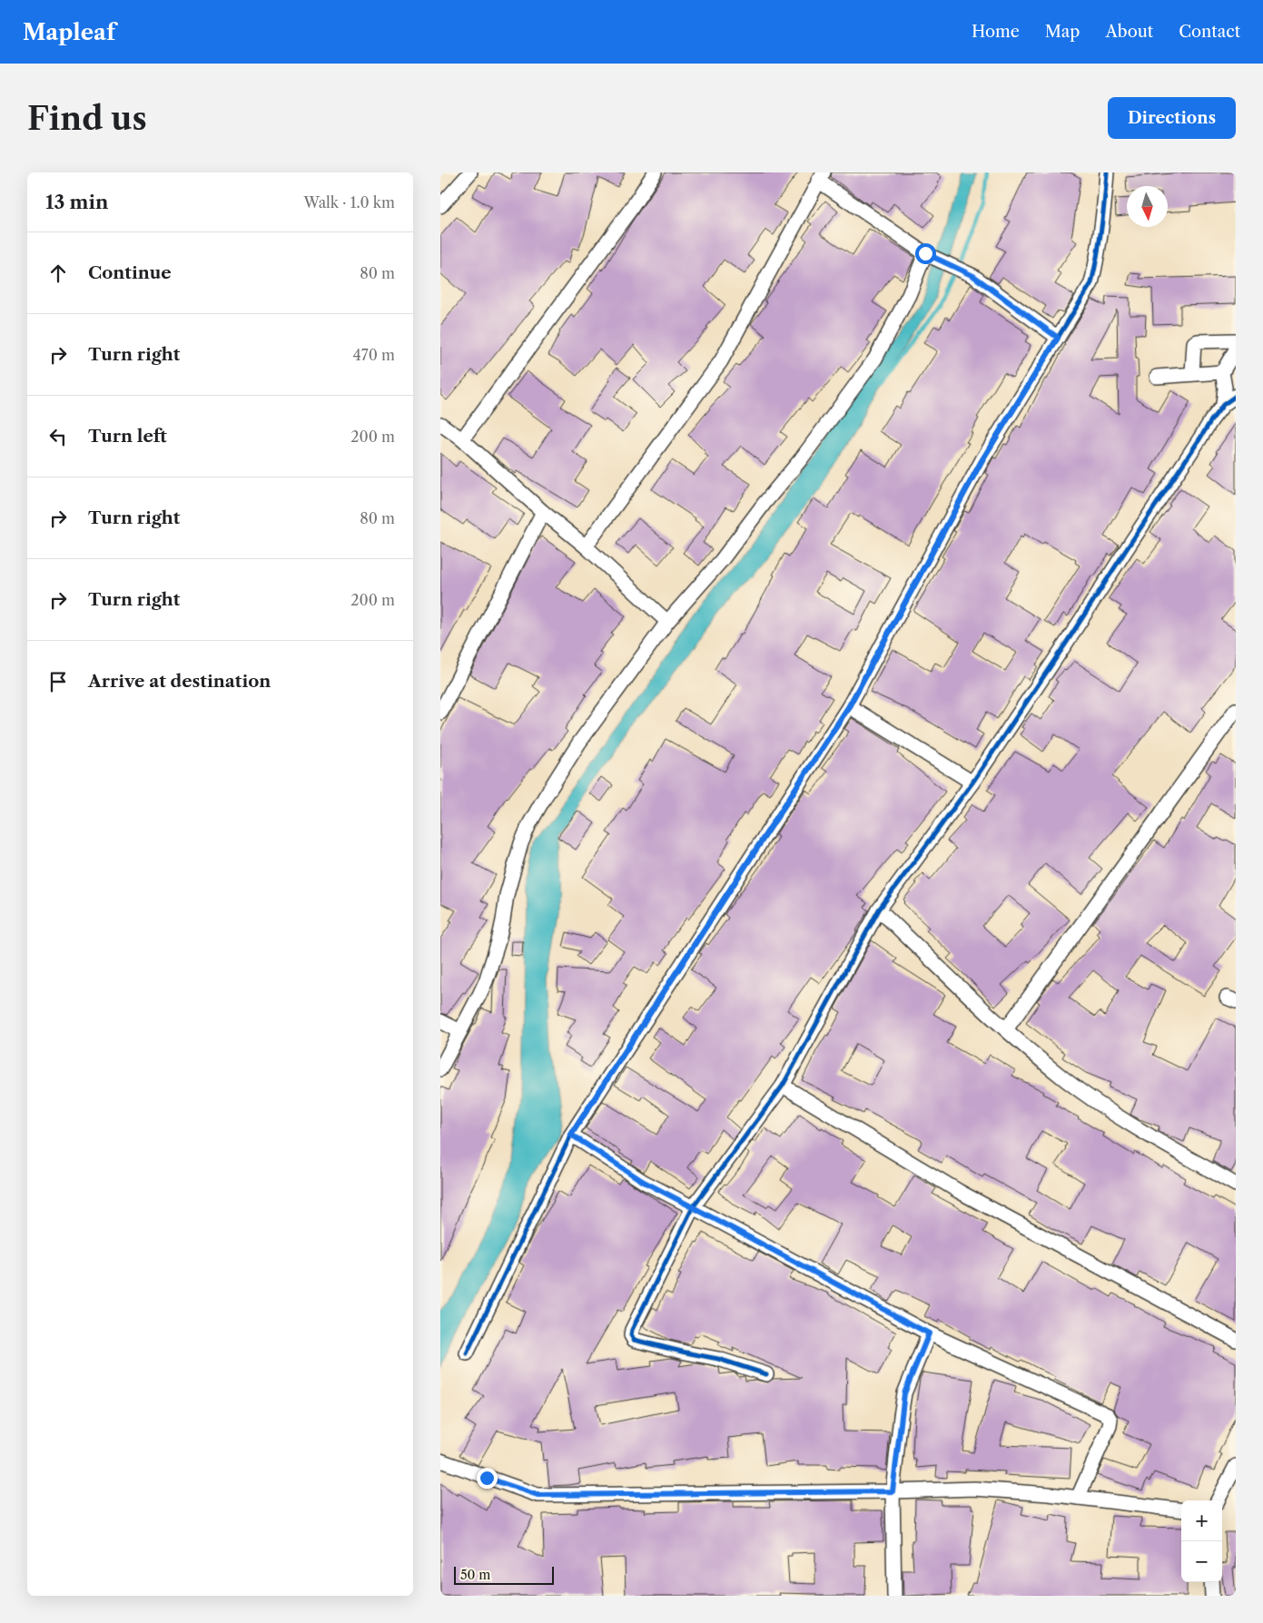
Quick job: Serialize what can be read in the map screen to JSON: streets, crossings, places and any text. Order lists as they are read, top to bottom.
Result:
{
  "scale_bar": "50 m",
  "north": "bottom",
  "page": {
    "header": "Mapleaf",
    "nav": [
      "Home",
      "Map",
      "About",
      "Contact"
    ],
    "buttons": "Directions",
    "title": "Find us",
    "heading": ["13 min", "Walk · 1.0 km"],
    "list": [
      ["Continue", "80 m"],
      ["Turn right", "470 m"],
      ["Turn left", "200 m"],
      ["Turn right", "80 m"],
      ["Turn right", "200 m"],
      "Arrive at destination"
    ],
    "map_buttons": ["+", "−"],
    "scale": "50 m"
  }
}
